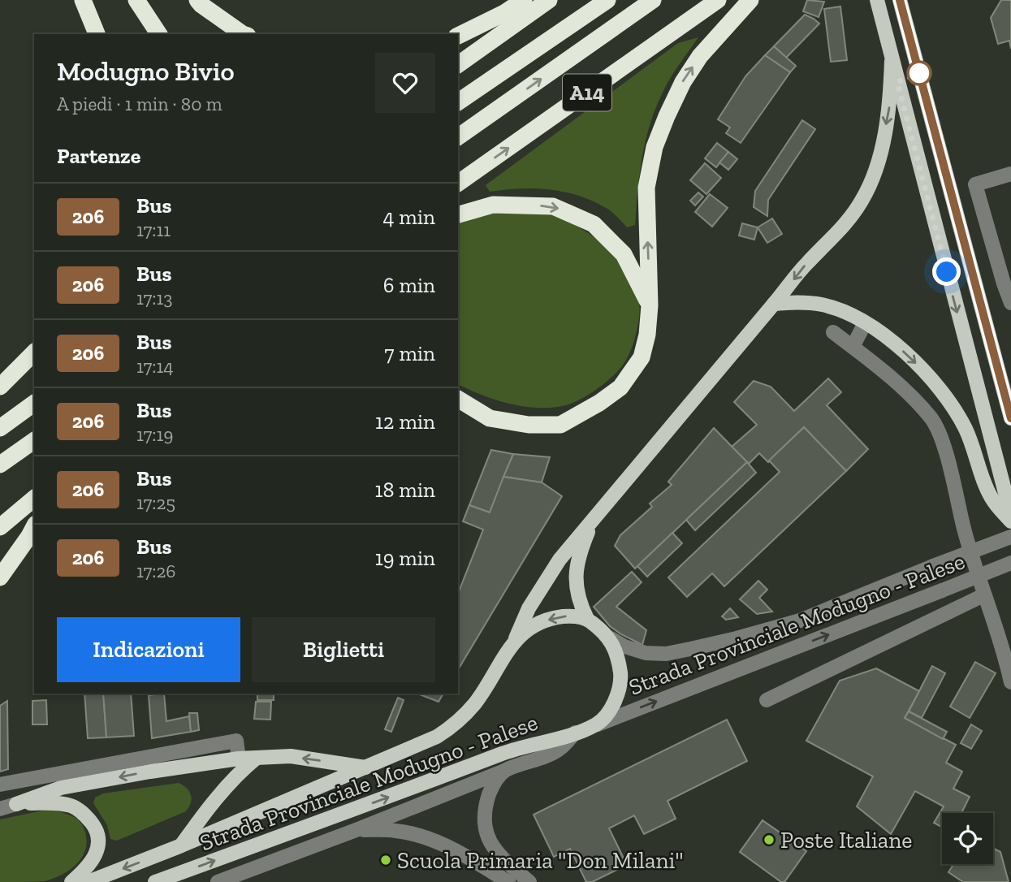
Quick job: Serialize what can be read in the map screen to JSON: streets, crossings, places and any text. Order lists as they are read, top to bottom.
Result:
{
  "streets": {
    "highway": ["A14"],
    "main road": ["Strada Provinciale Modugno - Palese"]
  },
  "places": ["Poste Italiane", "Scuola Primaria \"Don Milani\""],
  "lines": ["bus line 206"],
  "page": {
    "heading": [
      ["Modugno Bivio", "A piedi · 1 min · 80 m"],
      "Partenze"
    ],
    "list": [
      {
        "mark": "206",
        "name": "Bus",
        "note": "17:11",
        "value": "4 min"
      },
      {
        "mark": "206",
        "name": "Bus",
        "note": "17:13",
        "value": "6 min"
      },
      {
        "mark": "206",
        "name": "Bus",
        "note": "17:14",
        "value": "7 min"
      },
      {
        "mark": "206",
        "name": "Bus",
        "note": "17:19",
        "value": "12 min"
      },
      {
        "mark": "206",
        "name": "Bus",
        "note": "17:25",
        "value": "18 min"
      },
      {
        "mark": "206",
        "name": "Bus",
        "note": "17:26",
        "value": "19 min"
      }
    ],
    "buttons": ["Indicazioni", "Biglietti"]
  }
}
